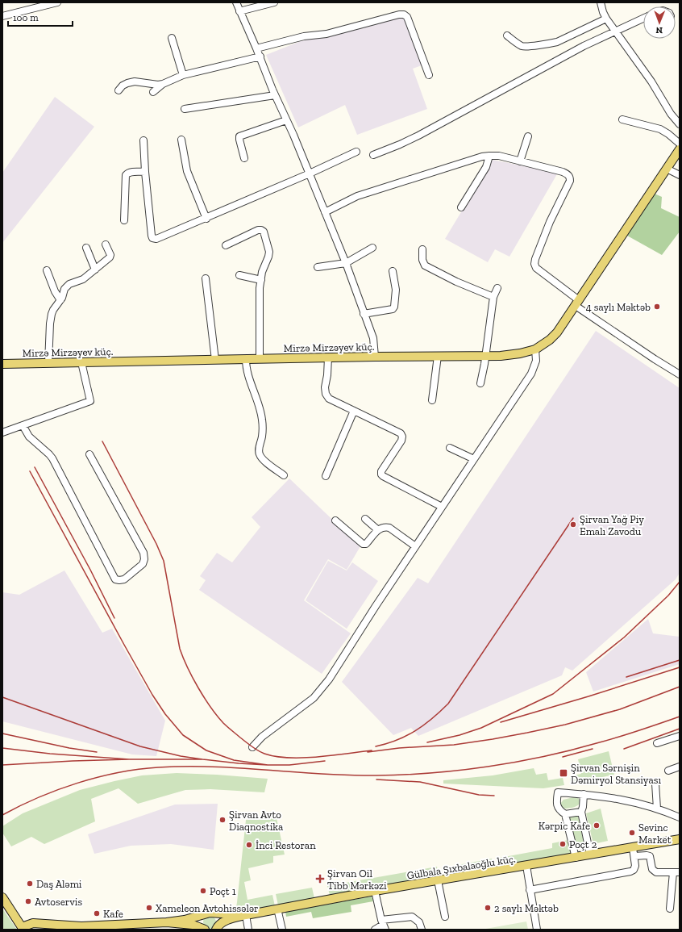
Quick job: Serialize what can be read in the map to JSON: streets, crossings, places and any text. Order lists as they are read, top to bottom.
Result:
{
  "streets": {
    "main road": ["Mirzə Mirzəyev küç.", "Gülbala Şıxbalaoğlu küç."]
  },
  "places": {
    "other": [
      "4 saylı Məktəb",
      "Şirvan Yağ Piy Emalı Zavodu",
      "Şirvan Avto Diaqnostika",
      "Kərpic Kafe",
      "Sevinc Market",
      "Poçt 2",
      "İnci Restoran",
      "Daş Aləmi",
      "Poçt 1",
      "Avtoservis",
      "Xameleon Avtohissələr",
      "2 saylı Məktəb",
      "Kafe"
    ],
    "transit": ["Şirvan Sərnişin Dəmiryol Stansiyası"],
    "health": ["Şirvan Oil Tibb Mərkəzi"]
  },
  "scale_bar": "100 m",
  "north": "bottom"
}
